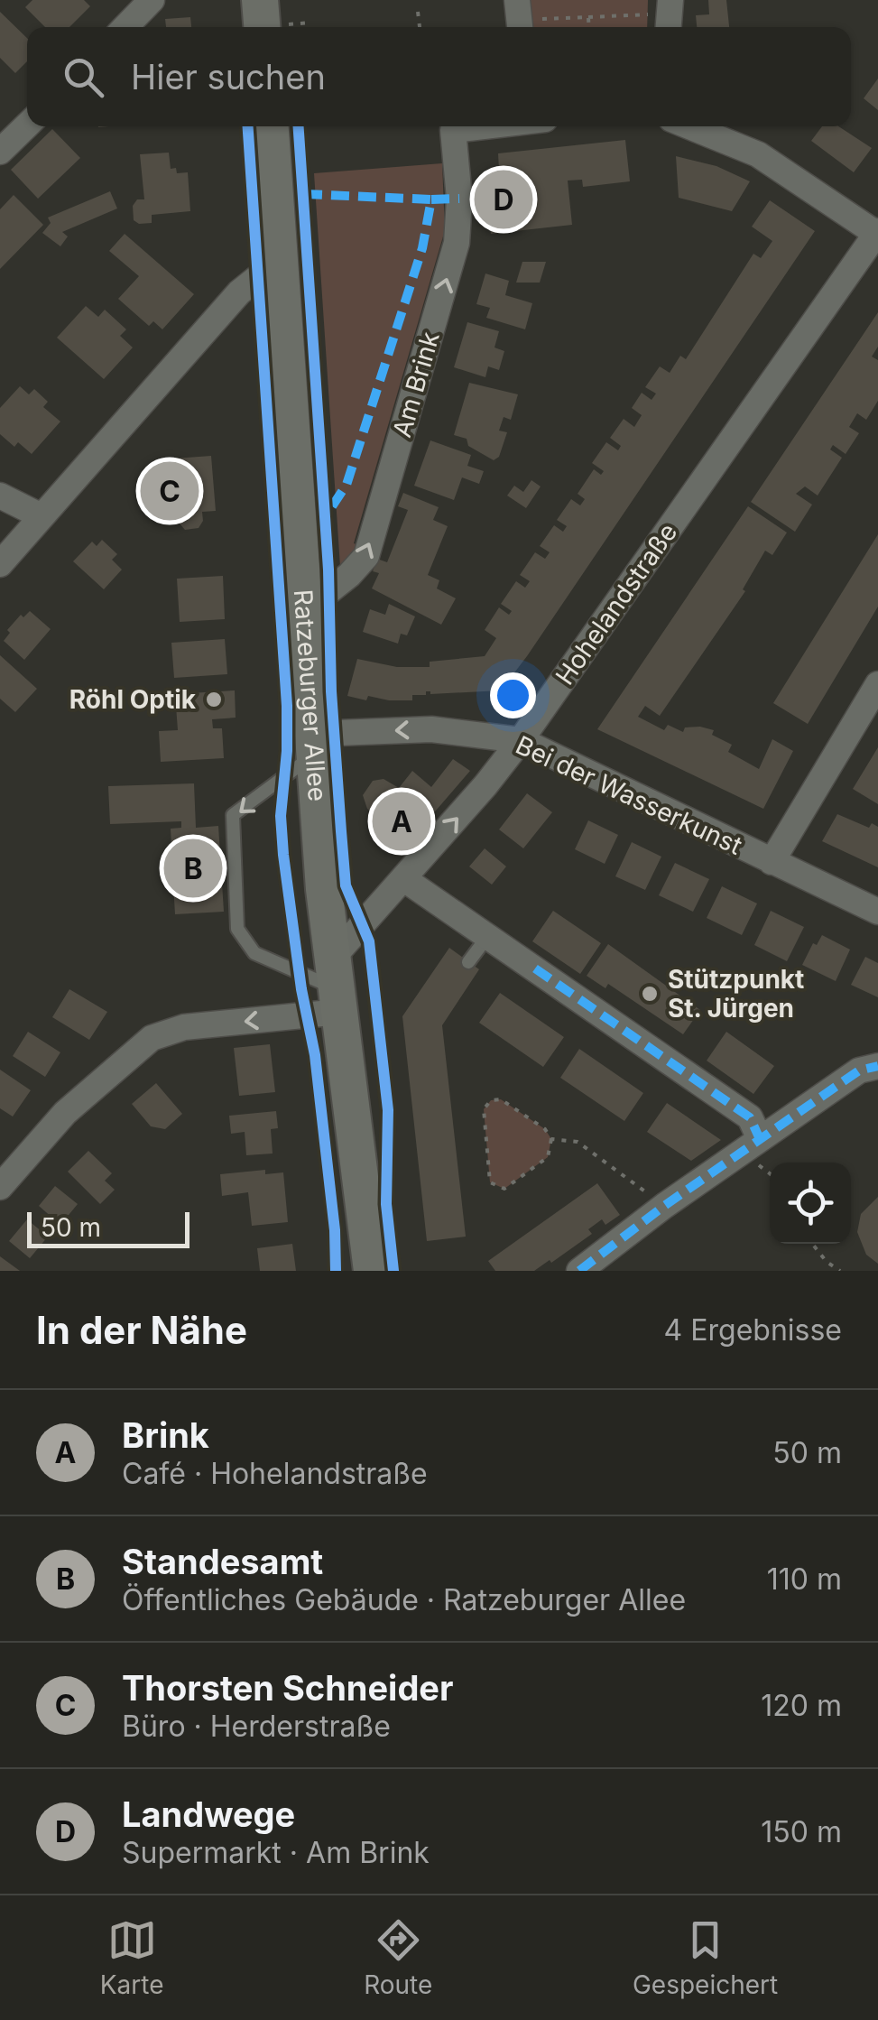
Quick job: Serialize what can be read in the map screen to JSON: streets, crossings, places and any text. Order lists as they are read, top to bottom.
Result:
{
  "streets": {
    "main road": ["Ratzeburger Allee"],
    "street": ["Am Brink", "Hohelandstraße", "Bei der Wasserkunst"]
  },
  "crossings": [
    ["Am Brink", "Ratzeburger Allee"],
    ["Hohelandstraße", "Ratzeburger Allee"],
    ["Hohelandstraße", "Bei der Wasserkunst"],
    ["Ratzeburger Allee", "Bei der Wasserkunst"]
  ],
  "one_way": ["Am Brink"],
  "places": ["Röhl Optik", "Stützpunkt St. Jürgen"],
  "scale_bar": "50 m",
  "page": {
    "search": "Hier suchen",
    "pins": [
      "D",
      "C",
      "A",
      "B"
    ],
    "scale": "50 m",
    "heading": ["In der Nähe", "4 Ergebnisse"],
    "list": [
      {
        "mark": "A",
        "name": "Brink",
        "note": "Café · Hohelandstraße",
        "value": "50 m"
      },
      {
        "mark": "B",
        "name": "Standesamt",
        "note": "Öffentliches Gebäude · Ratzeburger Allee",
        "value": "110 m"
      },
      {
        "mark": "C",
        "name": "Thorsten Schneider",
        "note": "Büro · Herderstraße",
        "value": "120 m"
      },
      {
        "mark": "D",
        "name": "Landwege",
        "note": "Supermarkt · Am Brink",
        "value": "150 m"
      }
    ],
    "nav": ["Karte", "Route", "Gespeichert"]
  }
}
